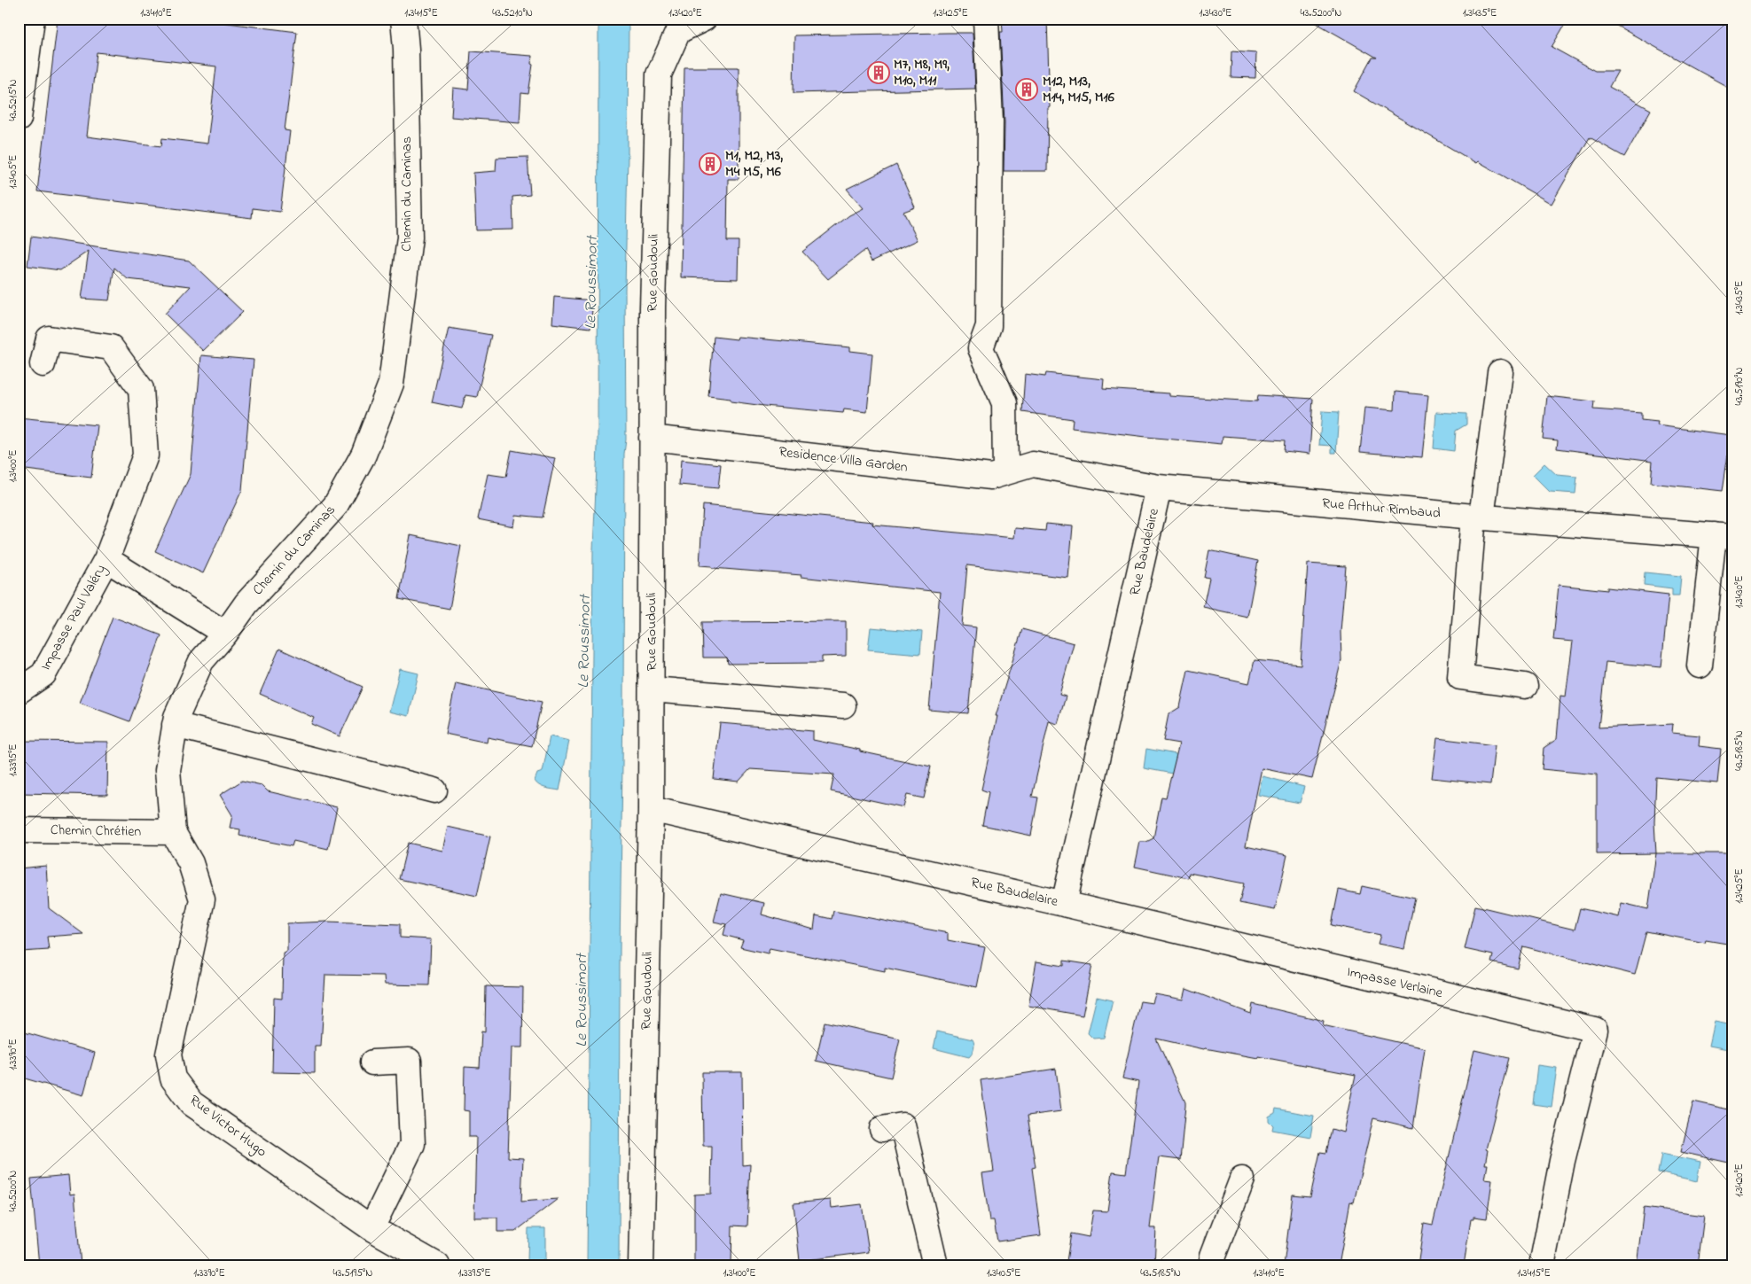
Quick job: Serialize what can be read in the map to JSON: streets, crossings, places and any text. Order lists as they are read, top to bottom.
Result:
{
  "streets": {
    "street": [
      "Chemin du Caminas",
      "Rue Goudouli",
      "Residence Villa Garden",
      "Rue Arthur Rimbaud",
      "Rue Baudelaire",
      "Impasse Paul Valéry",
      "Chemin Chrétien",
      "Impasse Verlaine",
      "Rue Victor Hugo"
    ]
  },
  "crossings": [
    ["Chemin du Caminas", "Chemin Chrétien"],
    ["Chemin du Caminas", "Rue Victor Hugo"],
    ["Rue Goudouli", "Residence Villa Garden"],
    ["Rue Goudouli", "Rue Baudelaire"],
    ["Residence Villa Garden", "Rue Arthur Rimbaud"],
    ["Rue Arthur Rimbaud", "Rue Baudelaire"],
    ["Rue Baudelaire", "Impasse Verlaine"],
    ["Chemin Chrétien", "Rue Victor Hugo"]
  ],
  "water": ["Le Roussimort"],
  "places": {
    "building": ["M7, M8, M9, M10, M11", "M12, M13, M14, M15, M16", "M1, M2, M3, M4 M5, M6"]
  },
  "coordinates": [
    "1.3410°E",
    "1.3415°E",
    "43.5210°N",
    "1.3420°E",
    "1.3425°E",
    "1.3430°E",
    "43.5200°N",
    "1.3435°E",
    "43.5215°N",
    "1.3405°E",
    "43.5190°N",
    "1.3400°E",
    "43.5185°N",
    "1.3395°E",
    "1.3390°E",
    "43.5195°N"
  ]
}
